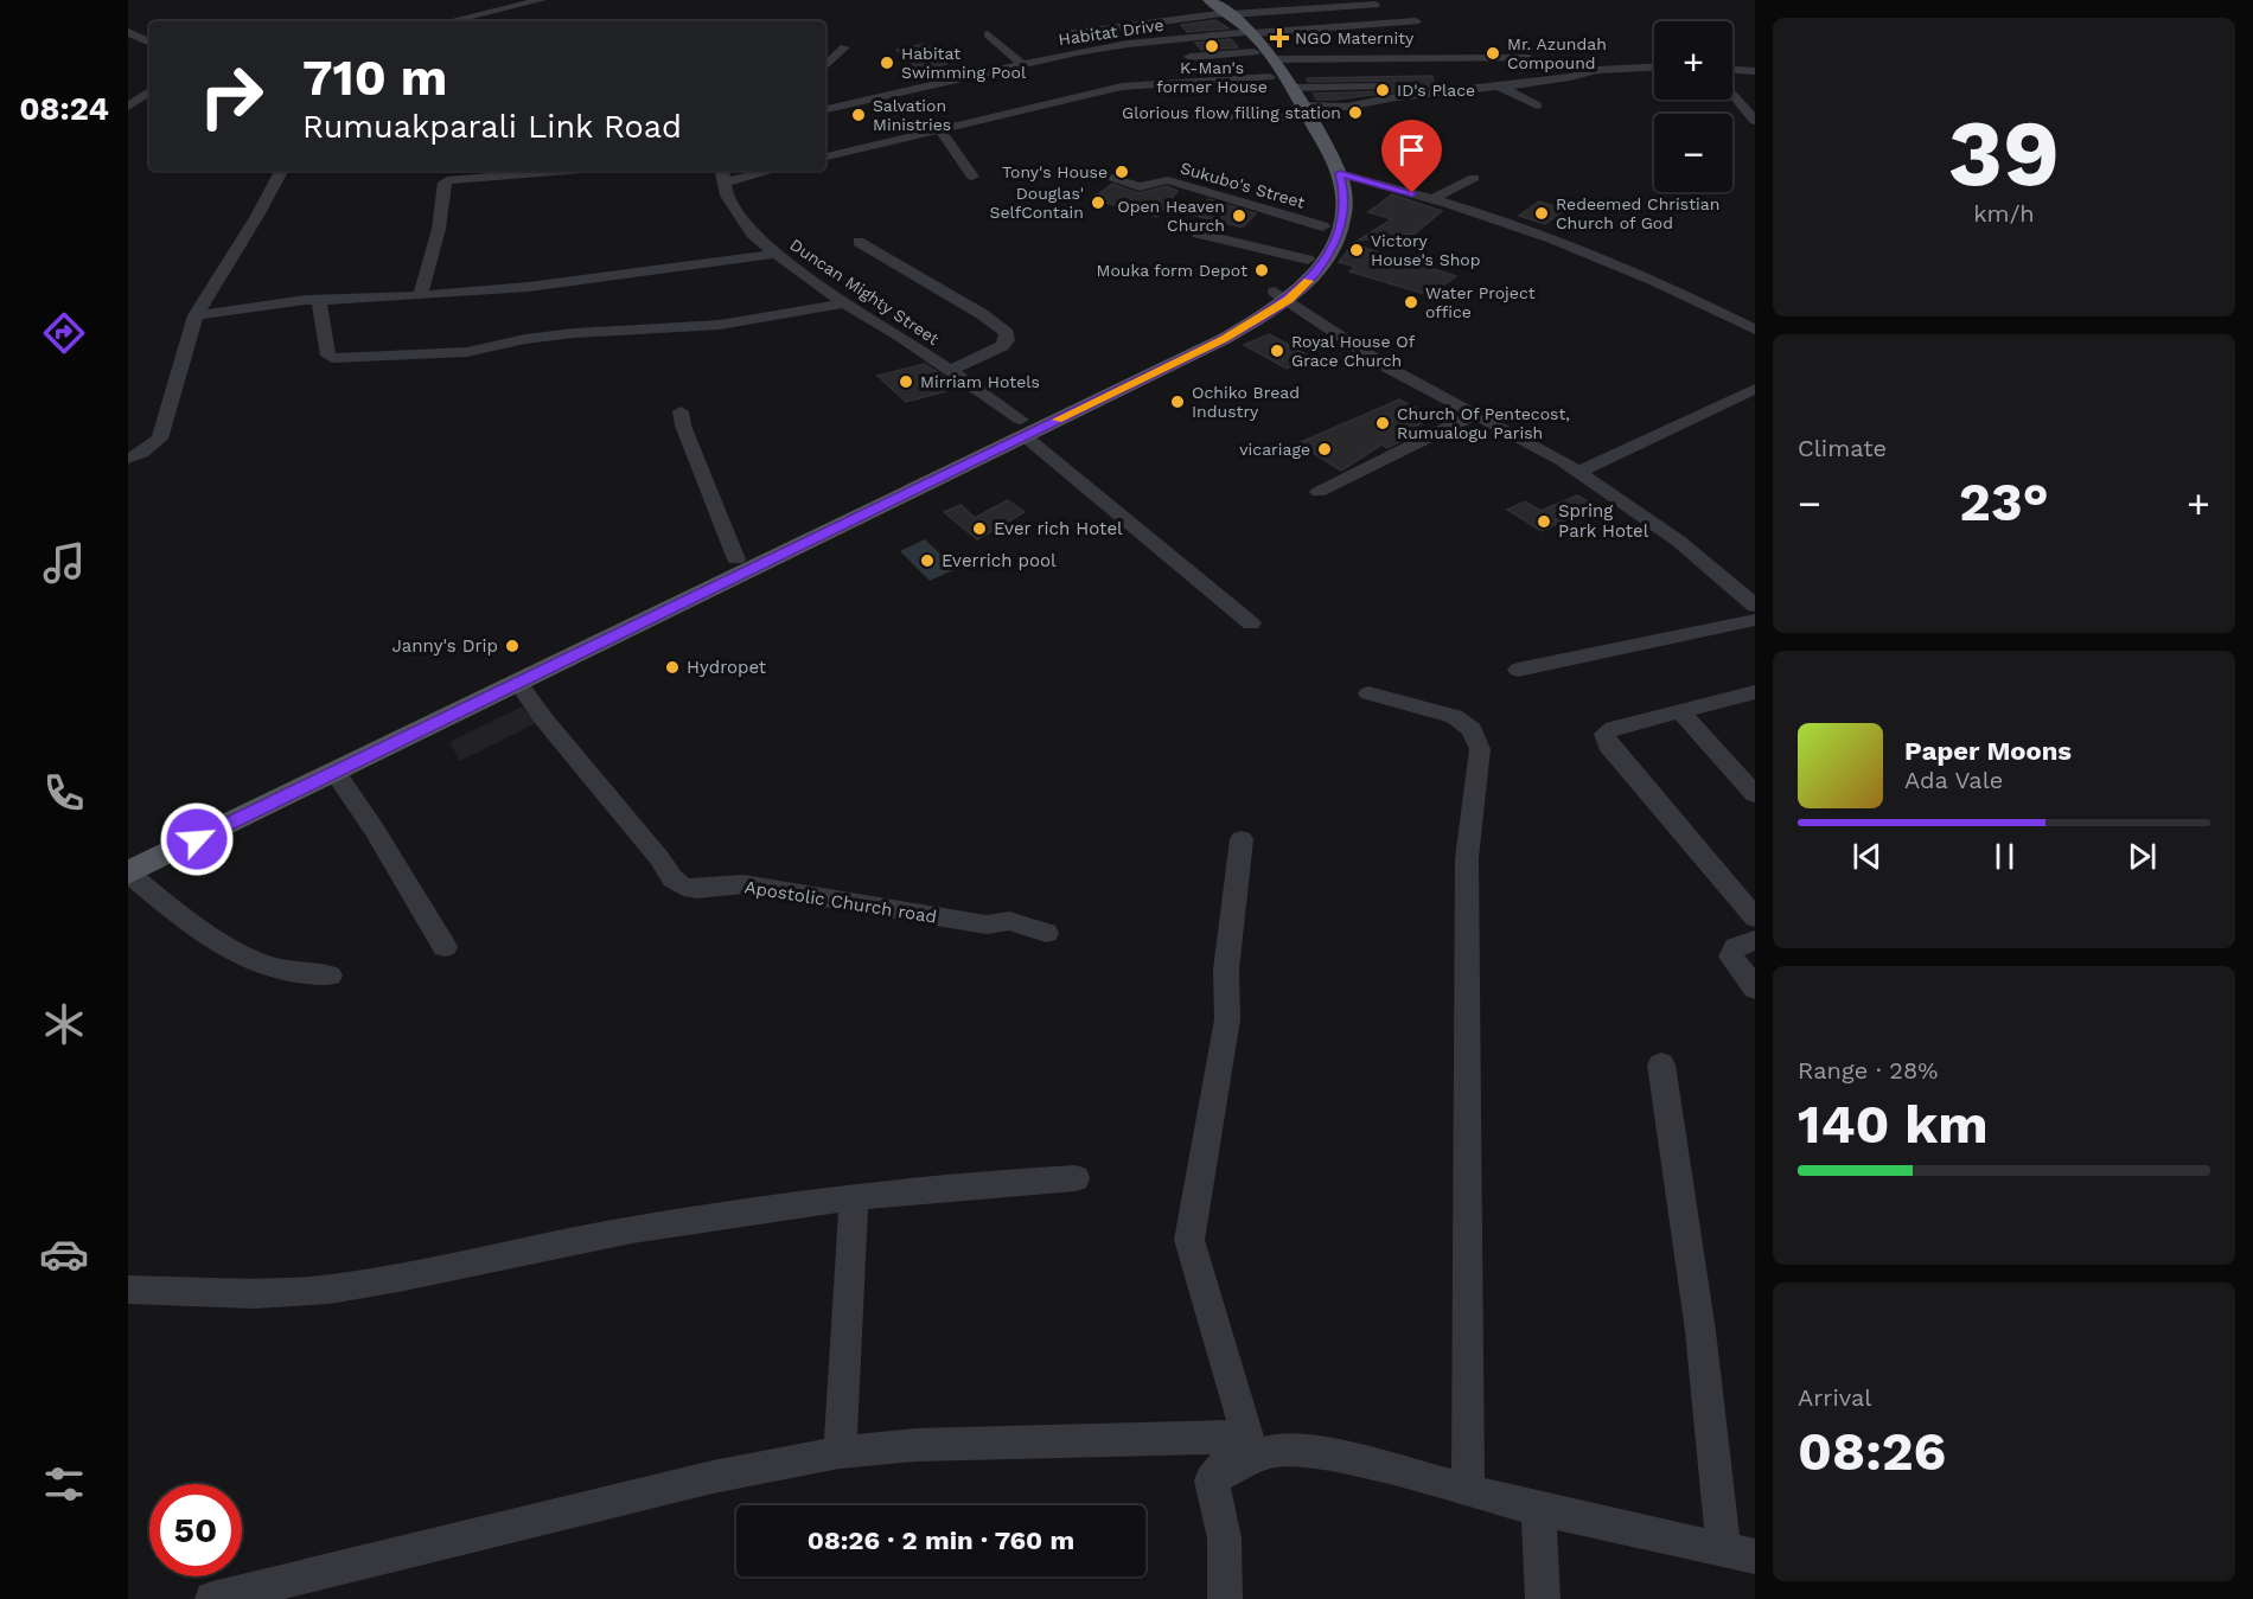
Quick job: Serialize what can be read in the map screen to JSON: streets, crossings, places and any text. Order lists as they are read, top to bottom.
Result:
{
  "streets": {
    "street": [
      "Habitat Drive",
      "Sukubo's Street",
      "Duncan Mighty Street",
      "Apostolic Church road"
    ]
  },
  "places": {
    "health": ["NGO Maternity"],
    "other": [
      "K-Man's former House",
      "Mr. Azundah Compound",
      "Habitat Swimming Pool",
      "ID's Place",
      "Glorious flow filling station",
      "Salvation Ministries",
      "Tony's House",
      "Douglas' SelfContain",
      "Redeemed Christian Church of God",
      "Open Heaven Church",
      "Victory House's Shop",
      "Mouka form Depot",
      "Water Project office",
      "Royal House Of Grace Church",
      "Mirriam Hotels",
      "Ochiko Bread Industry",
      "Church Of Pentecost, Rumualogu Parish",
      "vicariage",
      "Spring Park Hotel",
      "Ever rich Hotel",
      "Everrich pool",
      "Janny's Drip",
      "Hydropet"
    ]
  },
  "page": {
    "tabs": "08:24",
    "tile": [
      ["39", "km/h"],
      "Climate",
      ["Range · 28%", "140 km"],
      ["Arrival", "08:26"]
    ],
    "map_buttons": ["+", "−"],
    "turn": ["710 m", "Rumuakparali Link Road"],
    "heat": ["−", "23°", "+"],
    "song": ["Paper Moons", "Ada Vale"],
    "limit": "50",
    "trip": "08:26 · 2 min · 760 m"
  }
}
